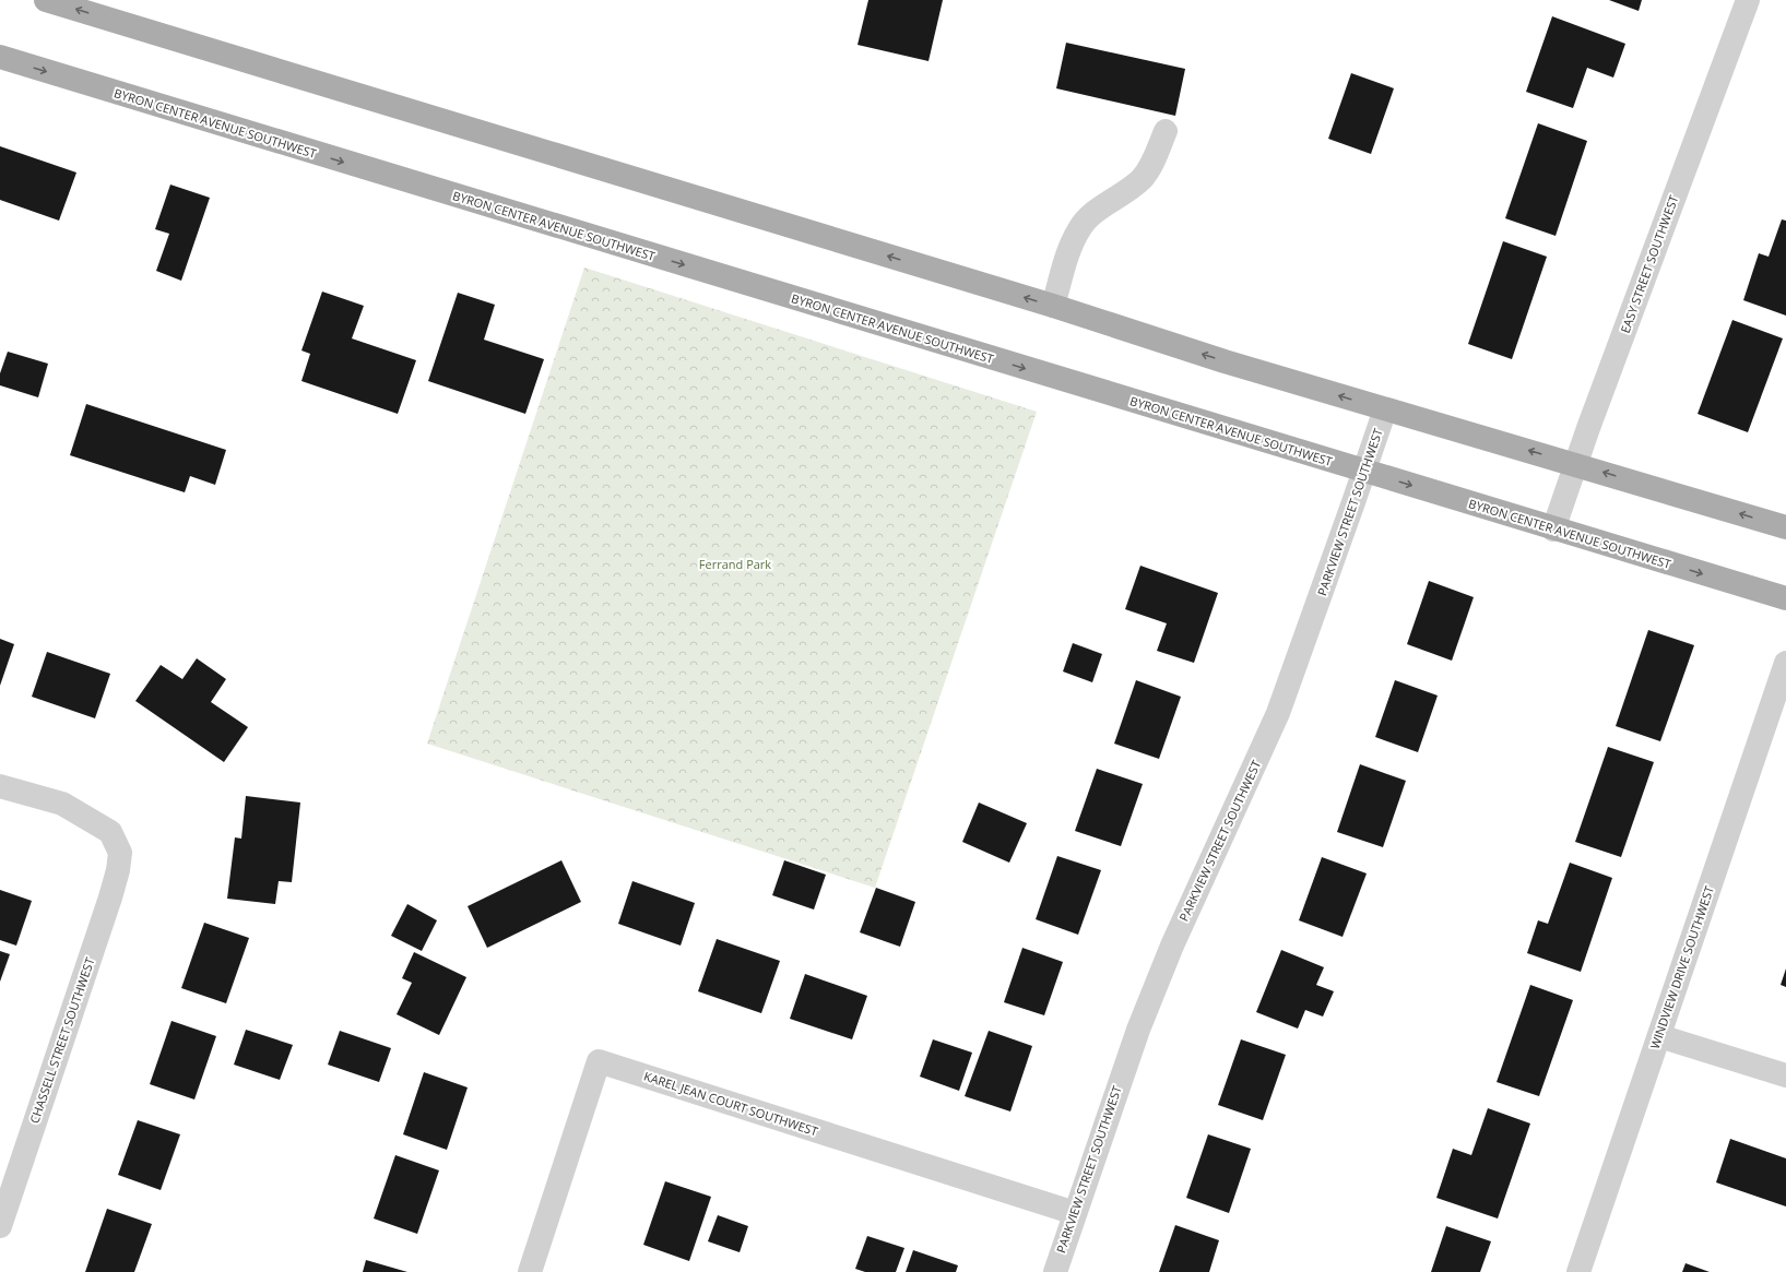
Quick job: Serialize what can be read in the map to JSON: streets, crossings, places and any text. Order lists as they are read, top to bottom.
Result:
{
  "streets": {
    "main road": ["BYRON CENTER AVENUE SOUTHWEST"],
    "street": [
      "EASY STREET SOUTHWEST",
      "PARKVIEW STREET SOUTHWEST",
      "WINDVIEW DRIVE SOUTHWEST",
      "CHASSELL STREET SOUTHWEST",
      "KAREL JEAN COURT SOUTHWEST"
    ]
  },
  "crossings": [
    ["BYRON CENTER AVENUE SOUTHWEST", "EASY STREET SOUTHWEST"],
    ["BYRON CENTER AVENUE SOUTHWEST", "PARKVIEW STREET SOUTHWEST"],
    ["PARKVIEW STREET SOUTHWEST", "KAREL JEAN COURT SOUTHWEST"]
  ],
  "parks": ["Ferrand Park"]
}
